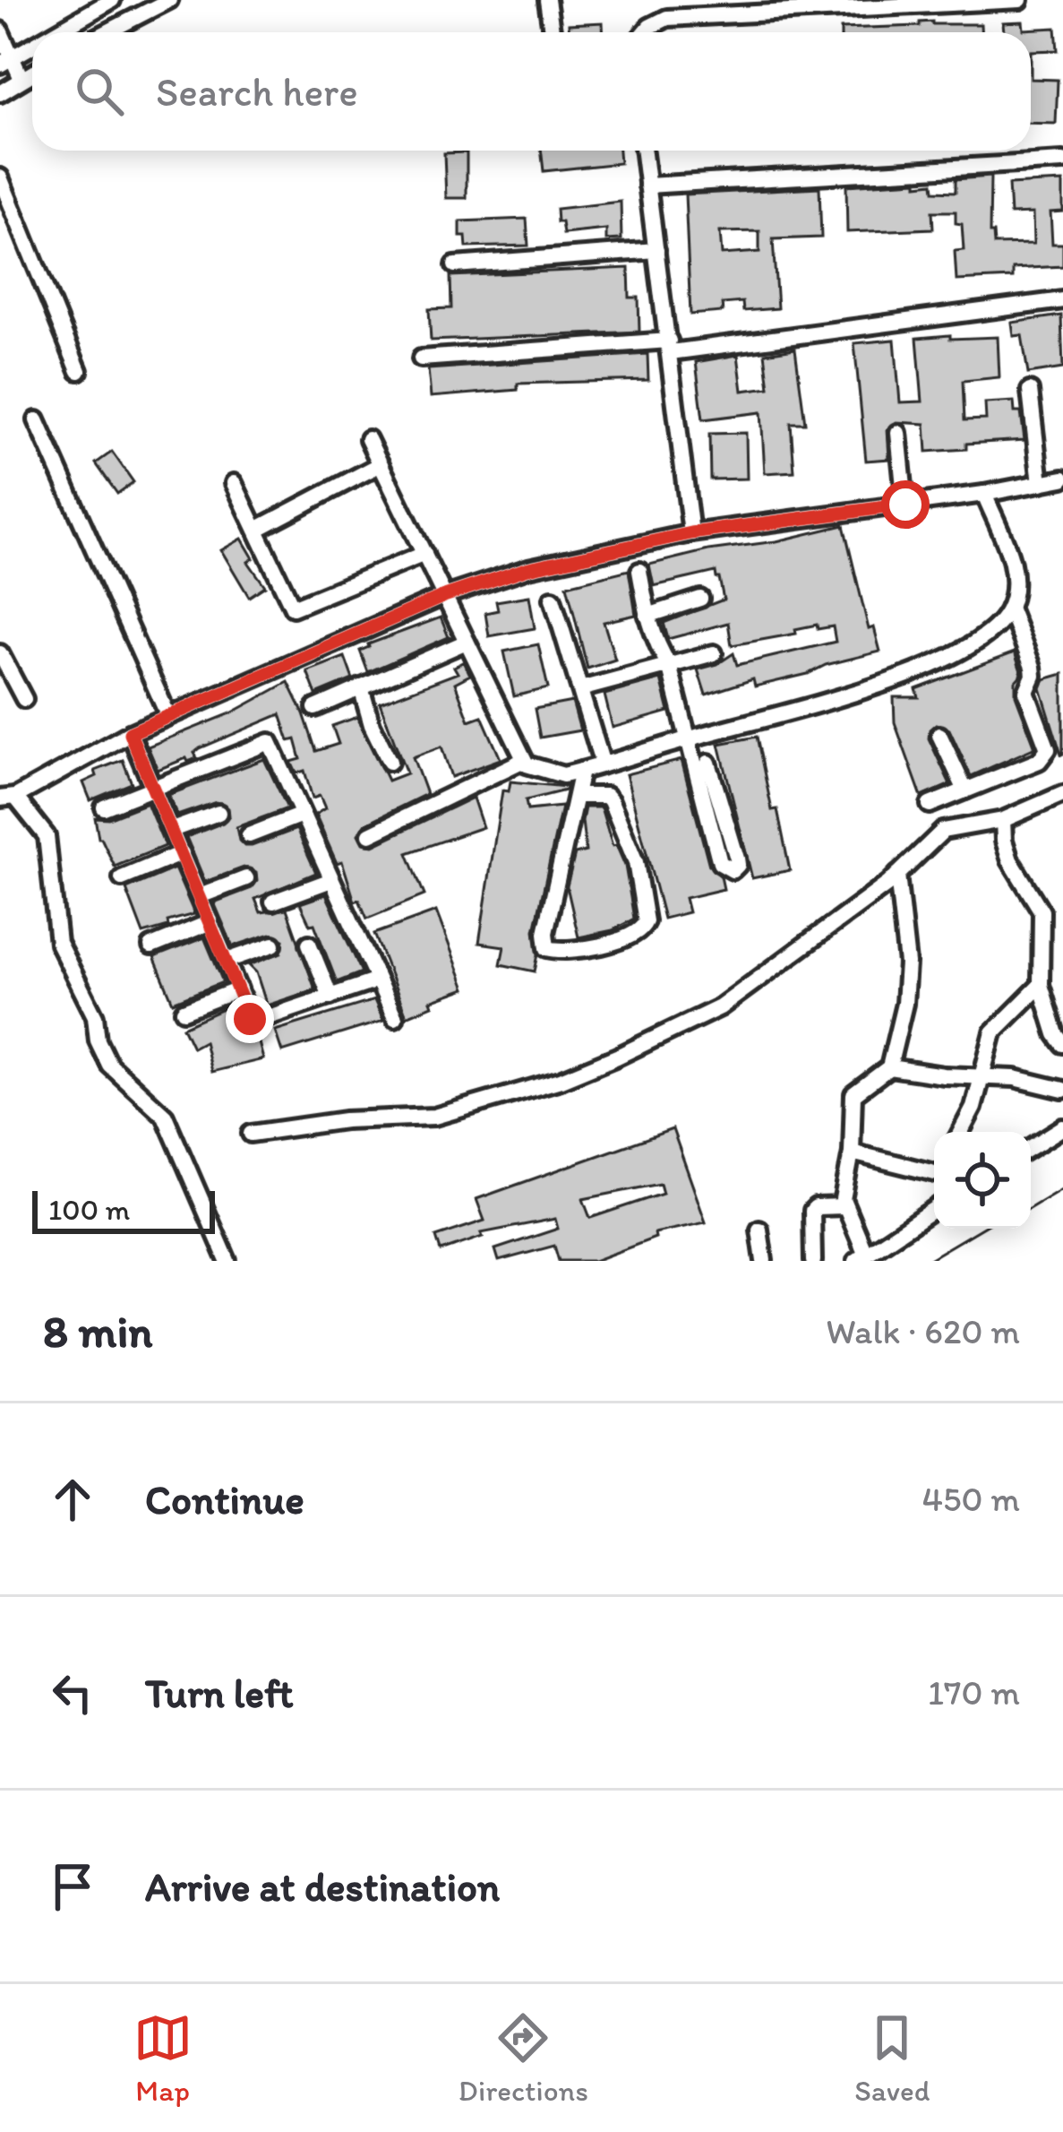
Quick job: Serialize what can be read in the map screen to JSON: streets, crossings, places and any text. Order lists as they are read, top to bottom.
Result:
{
  "scale_bar": "100 m",
  "page": {
    "search": "Search here",
    "scale": "100 m",
    "heading": ["8 min", "Walk · 620 m"],
    "list": [
      ["Continue", "450 m"],
      ["Turn left", "170 m"],
      "Arrive at destination"
    ],
    "nav": ["Map", "Directions", "Saved"]
  }
}
